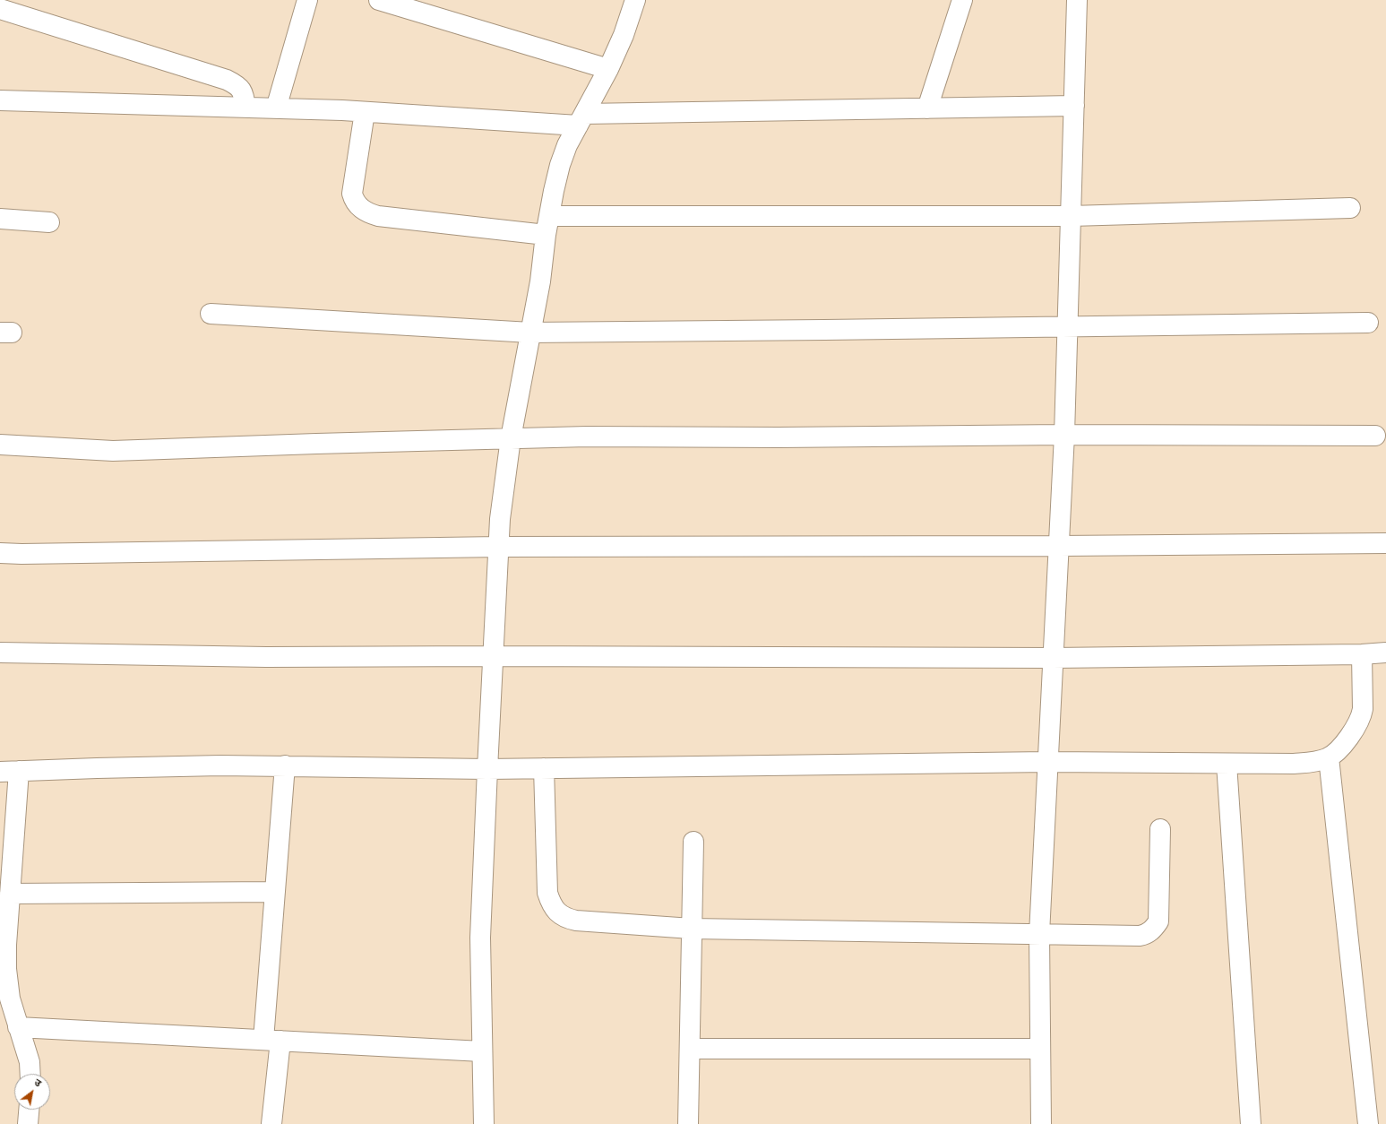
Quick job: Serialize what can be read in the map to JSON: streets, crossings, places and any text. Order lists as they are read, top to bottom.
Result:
{
  "north": "top right"
}
